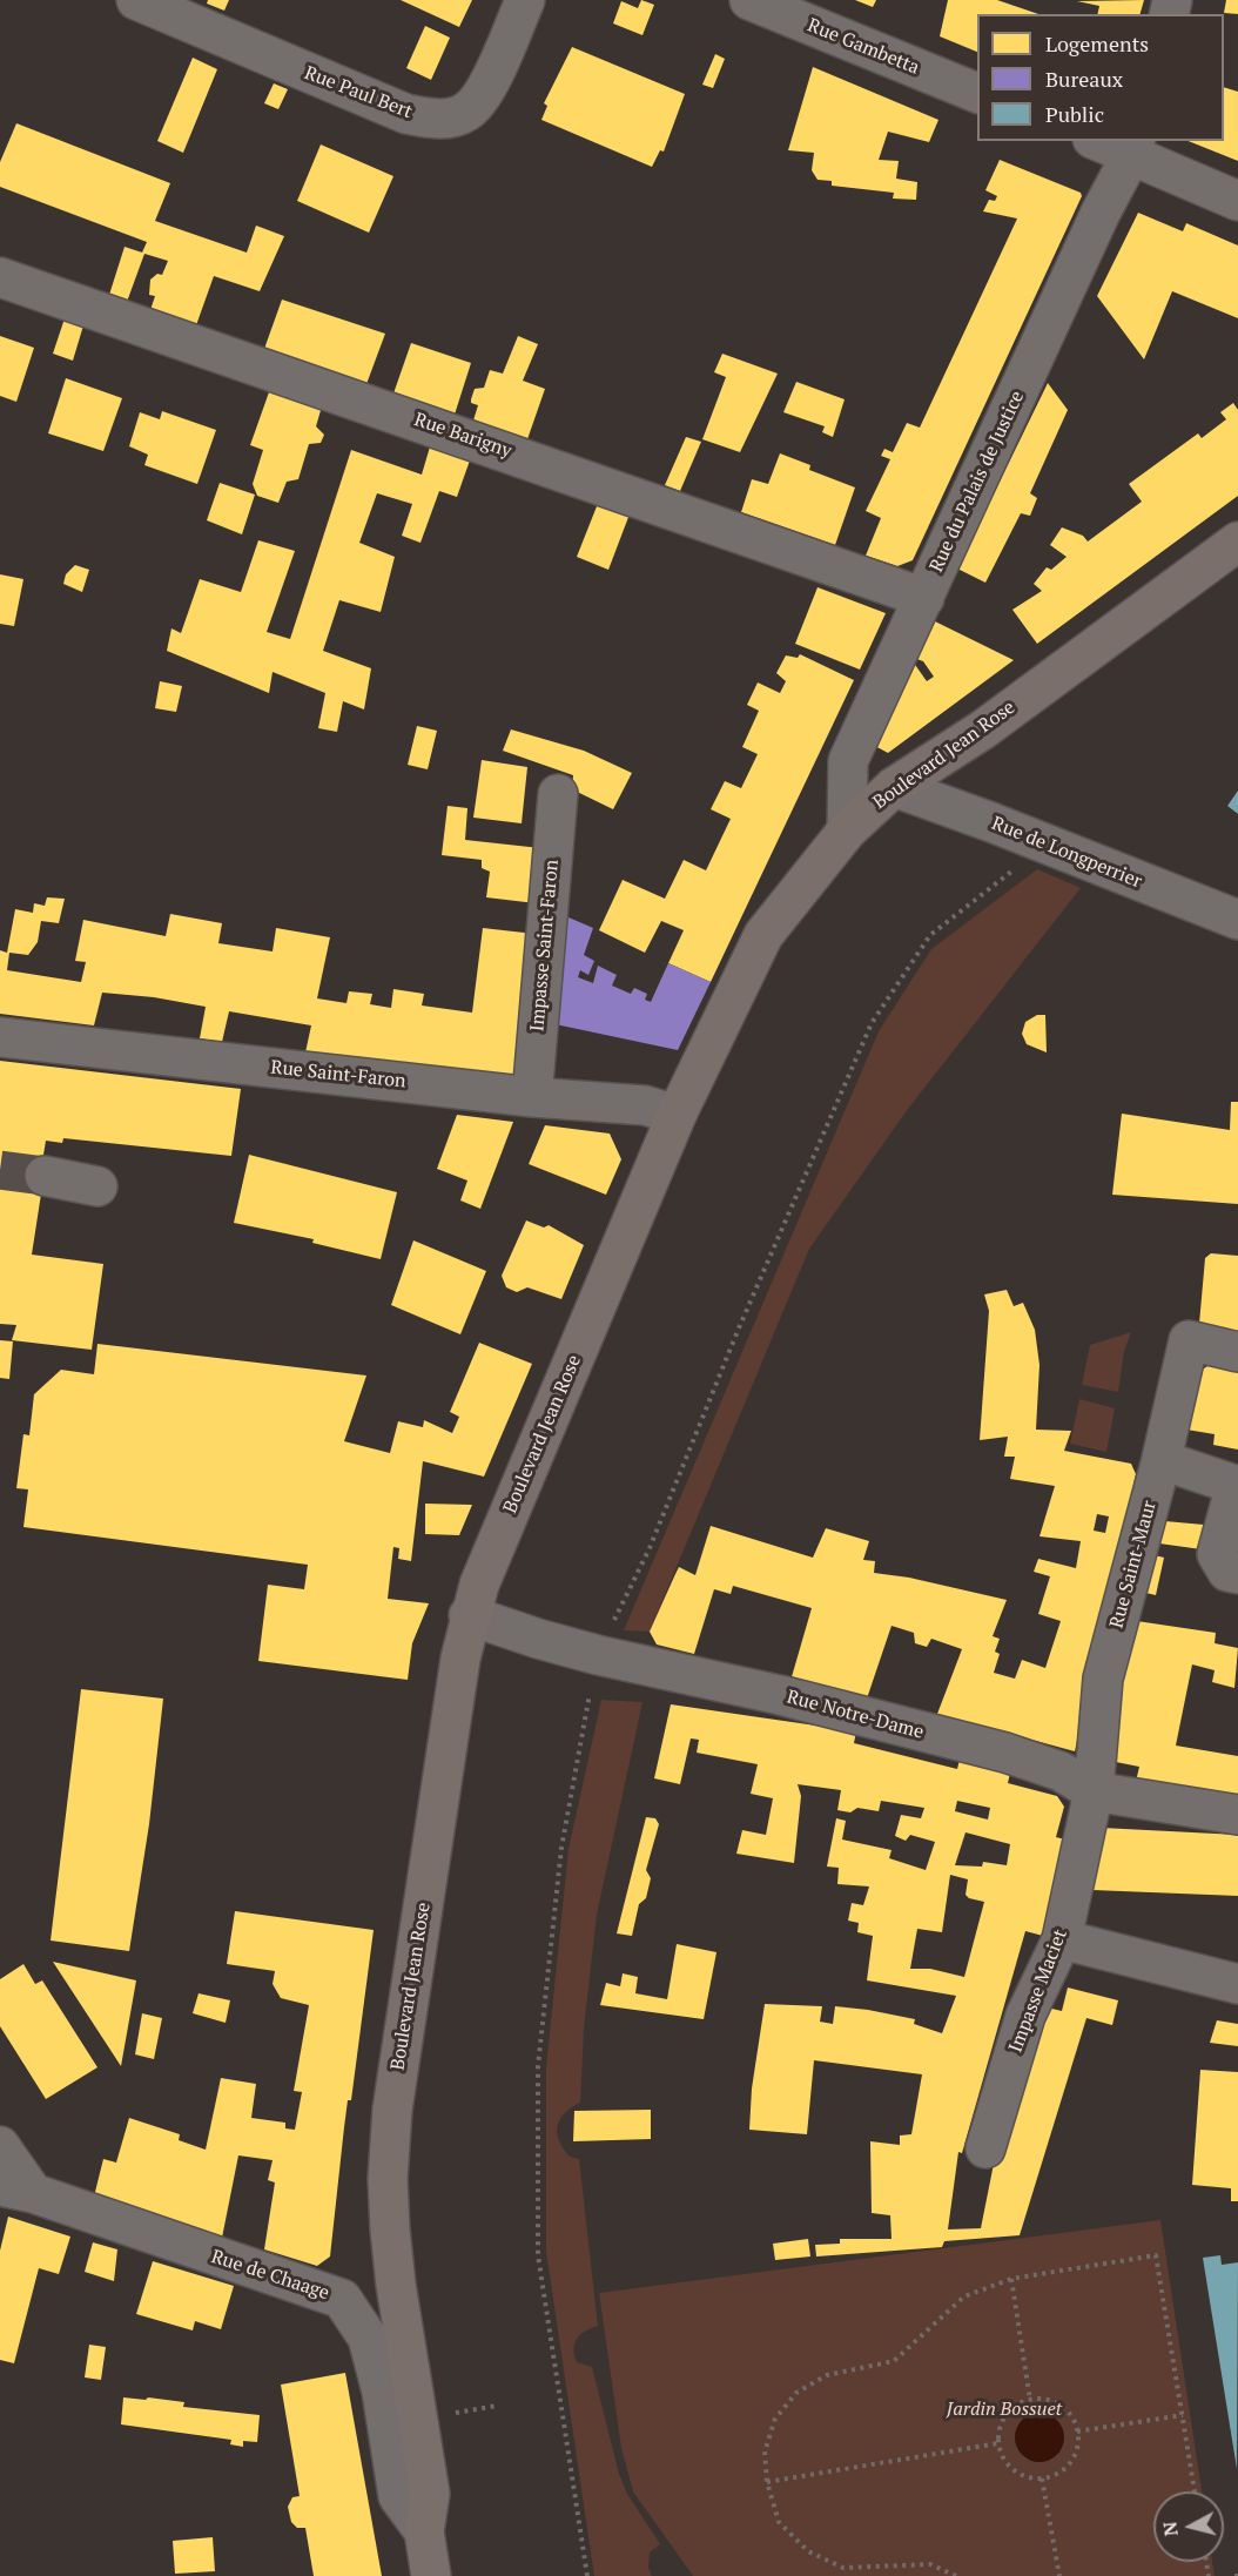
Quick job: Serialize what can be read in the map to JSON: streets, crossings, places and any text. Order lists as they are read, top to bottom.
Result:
{
  "streets": {
    "main road": ["Boulevard Jean Rose"],
    "street": [
      "Rue Gambetta",
      "Rue Paul Bert",
      "Rue Barigny",
      "Rue du Palais de Justice",
      "Rue de Longperrier",
      "Impasse Saint-Faron",
      "Rue Saint-Faron",
      "Rue Saint-Maur",
      "Rue Notre-Dame",
      "Impasse Maciet",
      "Rue de Chaage"
    ]
  },
  "crossings": [
    ["Rue Barigny", "Rue du Palais de Justice"],
    ["Rue du Palais de Justice", "Boulevard Jean Rose"],
    ["Boulevard Jean Rose", "Rue de Longperrier"],
    ["Boulevard Jean Rose", "Rue Saint-Faron"],
    ["Boulevard Jean Rose", "Rue Notre-Dame"],
    ["Boulevard Jean Rose", "Rue de Chaage"],
    ["Impasse Saint-Faron", "Rue Saint-Faron"],
    ["Rue Saint-Maur", "Rue Notre-Dame"],
    ["Rue Saint-Maur", "Impasse Maciet"],
    ["Rue Notre-Dame", "Impasse Maciet"]
  ],
  "parks": ["Jardin Bossuet"],
  "legend": ["Logements", "Bureaux", "Public"],
  "north": "left"
}
